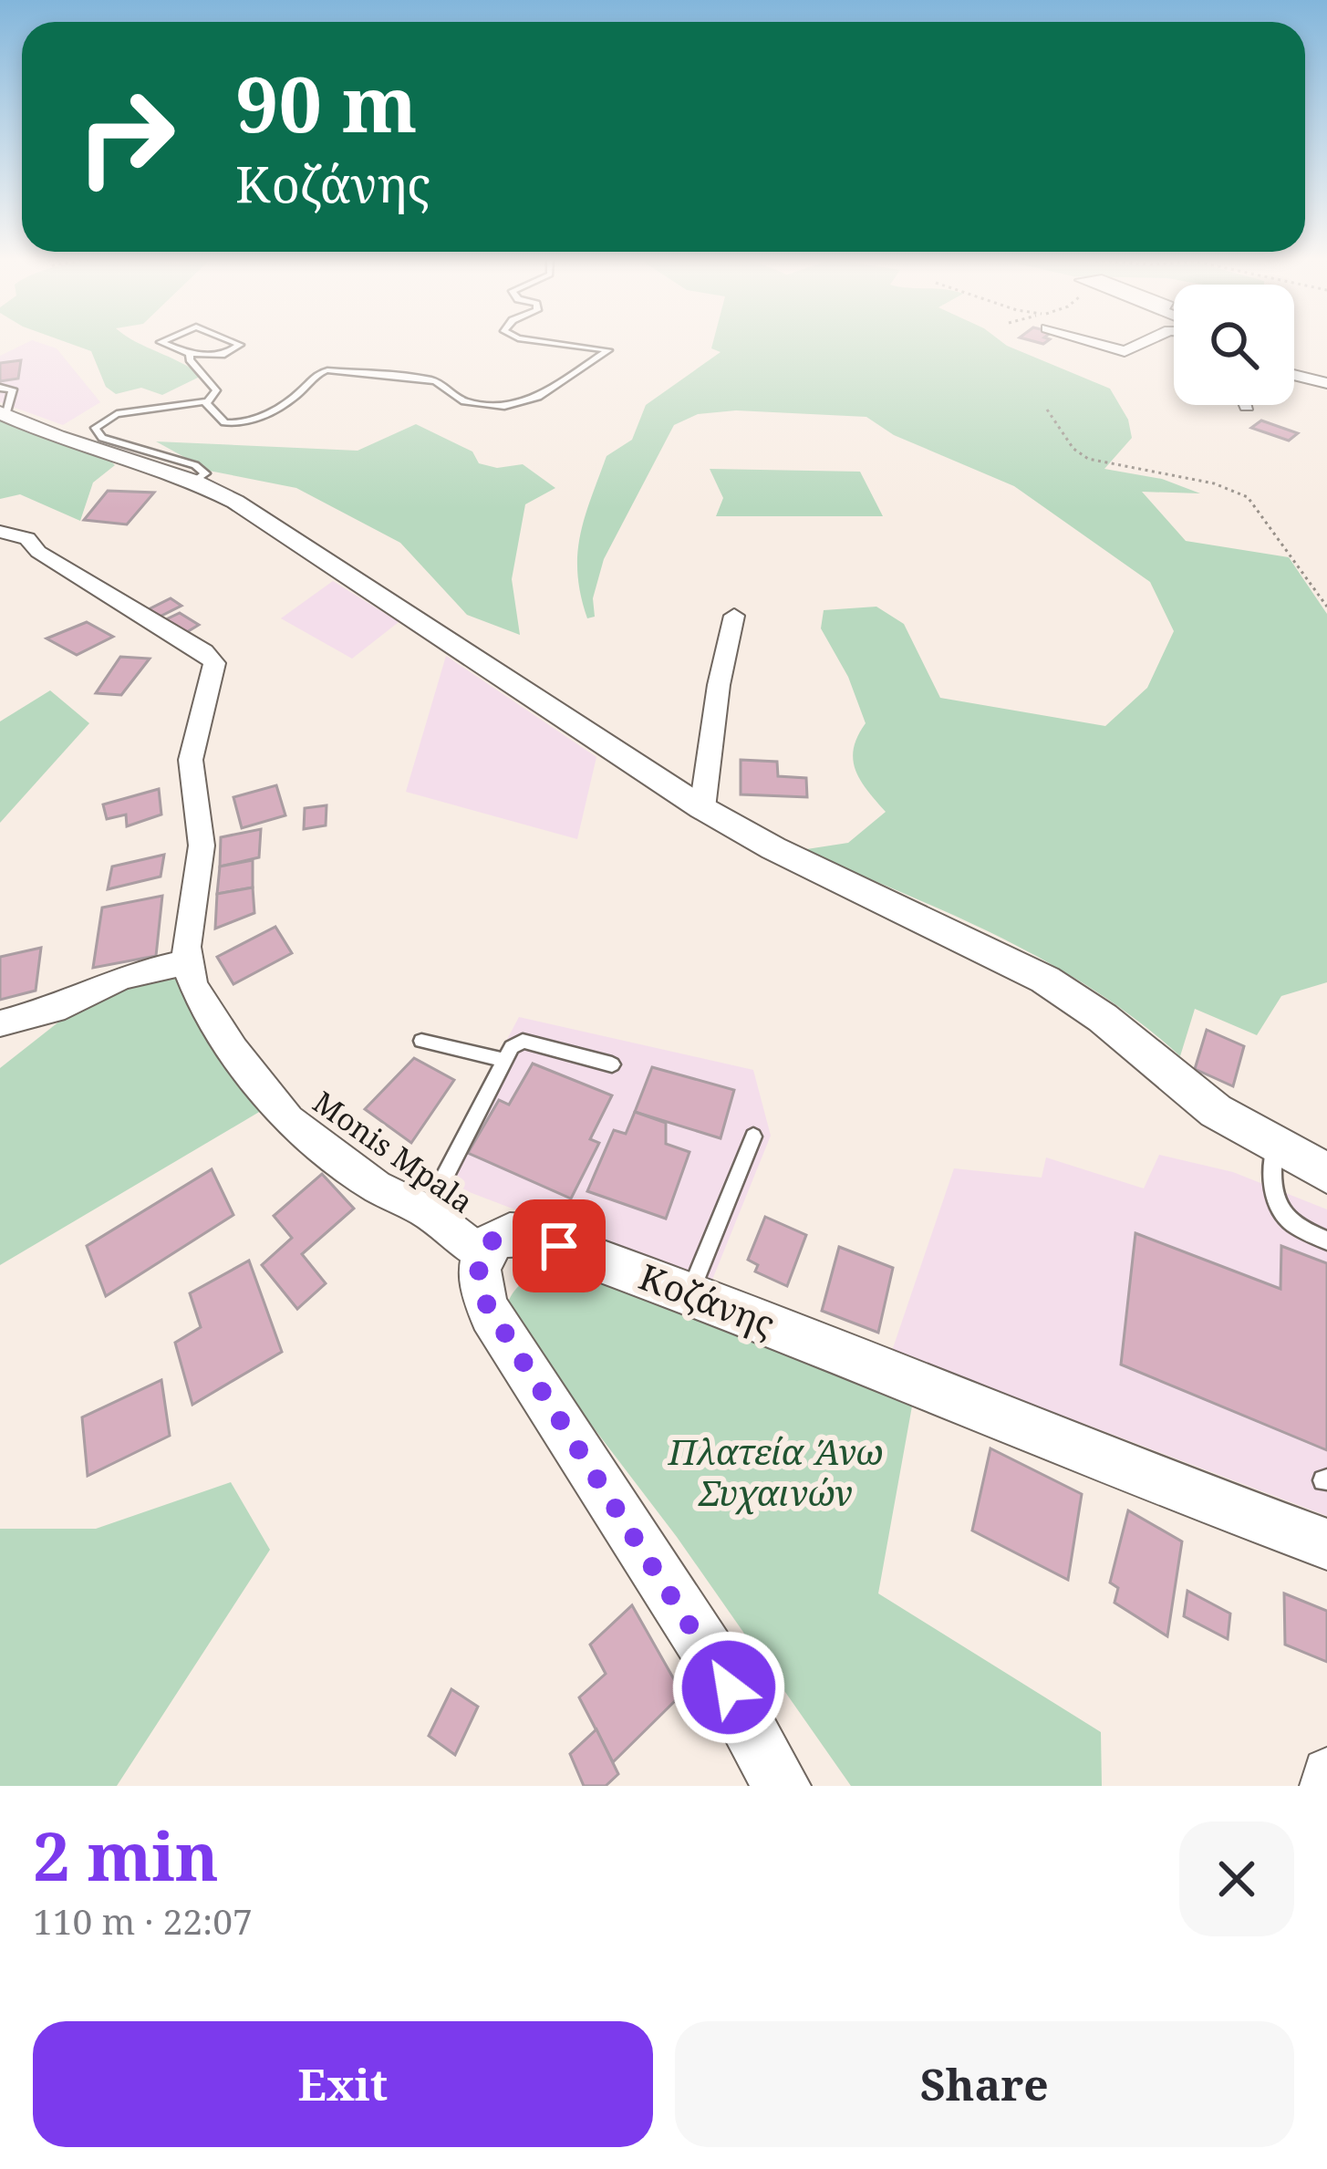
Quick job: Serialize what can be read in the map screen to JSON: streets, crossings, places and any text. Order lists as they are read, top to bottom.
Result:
{
  "streets": {
    "street": ["Monis Mpala", "Κοζάνης"]
  },
  "crossings": [
    ["Monis Mpala", "Κοζάνης"]
  ],
  "parks": ["Πλατεία Άνω Συχαινών"],
  "page": {
    "turn": ["90 m", "Κοζάνης"],
    "heading": ["2 min", "110 m · 22:07"],
    "buttons": ["Exit", "Share"]
  }
}
